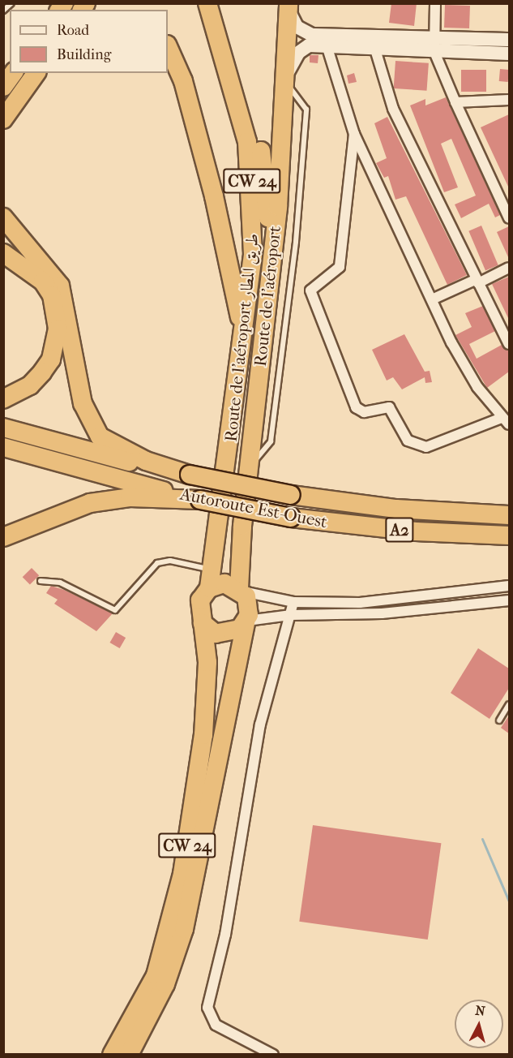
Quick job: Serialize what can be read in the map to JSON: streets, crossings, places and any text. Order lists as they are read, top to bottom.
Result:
{
  "streets": {
    "highway": [
      "CW 24",
      "Route de l'aéroport",
      "Route de l'aéroport طريق المطار",
      "Autoroute Est-Ouest",
      "A2"
    ]
  },
  "crossings": [
    ["CW 24", "Route de l'aéroport"],
    ["CW 24", "Route de l'aéroport طريق المطار"],
    ["Route de l'aéroport", "Route de l'aéroport طريق المطار"]
  ],
  "legend": ["Road", "Building"],
  "north": "top"
}
